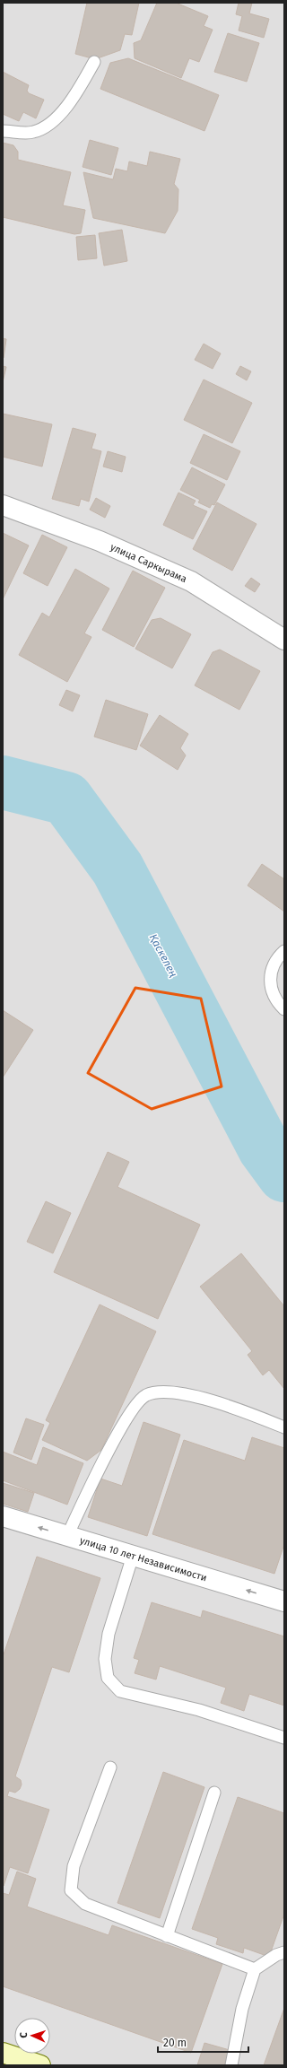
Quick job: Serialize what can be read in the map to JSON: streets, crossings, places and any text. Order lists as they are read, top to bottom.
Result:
{
  "streets": {
    "street": ["улица Саркырама", "улица 10 лет Независимости"]
  },
  "one_way": ["улица 10 лет Независимости"],
  "water": ["Қаскелең"],
  "scale_bar": "20 m",
  "north": "left"
}
